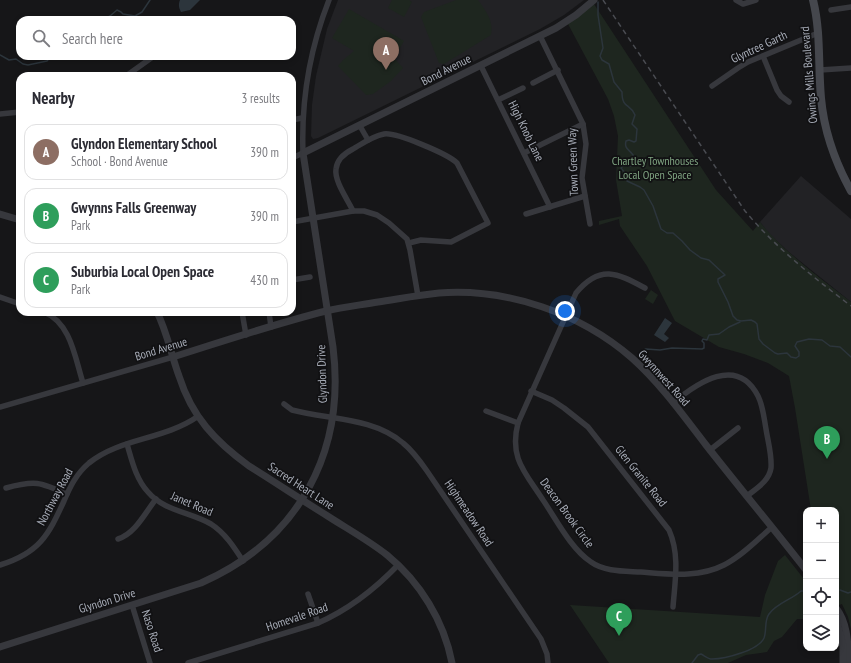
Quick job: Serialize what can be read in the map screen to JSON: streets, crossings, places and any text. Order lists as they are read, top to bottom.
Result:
{
  "streets": {
    "main road": ["Owings Mills Boulevard"],
    "street": [
      "Glyntree Garth",
      "Bond Avenue",
      "High Knob Lane",
      "Town Green Way",
      "Glyndon Drive",
      "Gwynnwest Road",
      "Glen Granite Road",
      "Sacred Heart Lane",
      "Northway Road",
      "Janet Road",
      "Highmeadow Road",
      "Deacon Brook Circle",
      "Homevale Road",
      "Naso Road"
    ]
  },
  "crossings": [
    ["Glyntree Garth", "Owings Mills Boulevard"],
    ["Bond Avenue", "High Knob Lane"],
    ["Bond Avenue", "Town Green Way"],
    ["Bond Avenue", "Glyndon Drive"],
    ["Bond Avenue", "Gwynnwest Road"],
    ["Bond Avenue", "Sacred Heart Lane"],
    ["Glyndon Drive", "Gwynnwest Road"],
    ["Glyndon Drive", "Sacred Heart Lane"],
    ["Glyndon Drive", "Janet Road"],
    ["Glyndon Drive", "Highmeadow Road"],
    ["Glyndon Drive", "Naso Road"],
    ["Gwynnwest Road", "Deacon Brook Circle"],
    ["Glen Granite Road", "Deacon Brook Circle"],
    ["Sacred Heart Lane", "Northway Road"],
    ["Sacred Heart Lane", "Homevale Road"],
    ["Northway Road", "Janet Road"]
  ],
  "parks": ["Chartley Townhouses Local Open Space"],
  "page": {
    "search": "Search here",
    "pins": ["A", "B", "C"],
    "heading": ["Nearby", "3 results"],
    "list": [
      {
        "mark": "A",
        "name": "Glyndon Elementary School",
        "note": "School · Bond Avenue",
        "value": "390 m"
      },
      {
        "mark": "B",
        "name": "Gwynns Falls Greenway",
        "note": "Park",
        "value": "390 m"
      },
      {
        "mark": "C",
        "name": "Suburbia Local Open Space",
        "note": "Park",
        "value": "430 m"
      }
    ],
    "map_buttons": ["+", "−"]
  }
}
